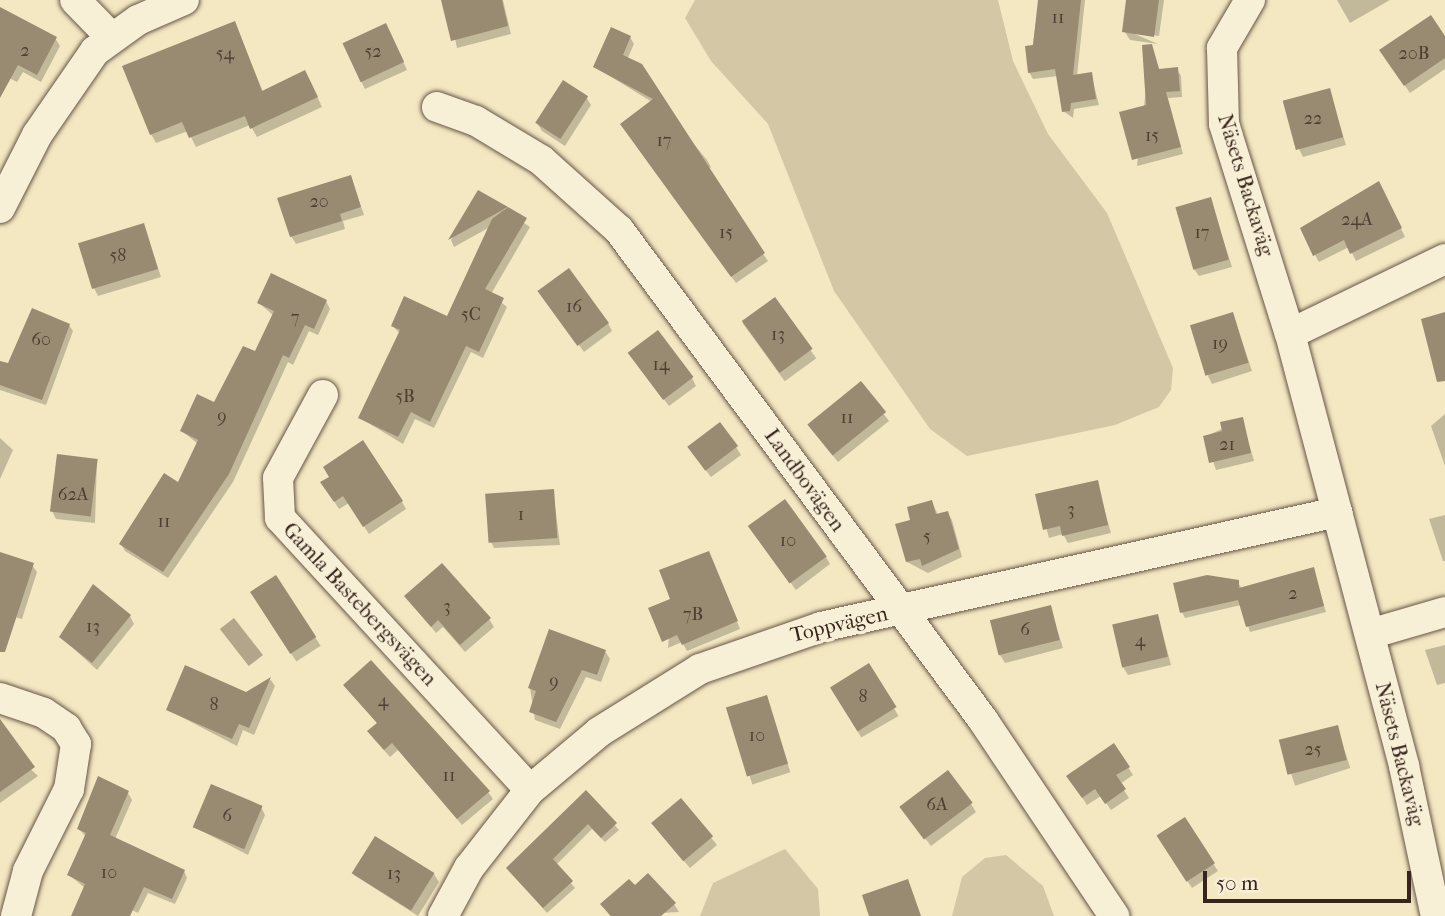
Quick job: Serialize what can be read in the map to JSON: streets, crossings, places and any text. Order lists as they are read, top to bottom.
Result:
{
  "streets": {
    "street": [
      "Näsets Backaväg",
      "Landbovägen",
      "Gamla Bastebergsvägen",
      "Toppvägen"
    ]
  },
  "crossings": [
    ["Näsets Backaväg", "Toppvägen"],
    ["Landbovägen", "Toppvägen"],
    ["Gamla Bastebergsvägen", "Toppvägen"]
  ],
  "house_numbers": [
    "11",
    "2",
    "52",
    "54",
    "20B",
    "22",
    "15",
    "17",
    "20",
    "24A",
    "15",
    "17",
    "58",
    "16",
    "5C",
    "7",
    "13",
    "60",
    "19",
    "14",
    "5B",
    "9",
    "11",
    "21",
    "62A",
    "3",
    "1",
    "11",
    "5",
    "10",
    "2",
    "3",
    "7B",
    "13",
    "6",
    "4",
    "9",
    "8",
    "4",
    "8",
    "10",
    "25",
    "11",
    "6A",
    "6",
    "10",
    "13"
  ],
  "scale_bar": "50 m"
}
